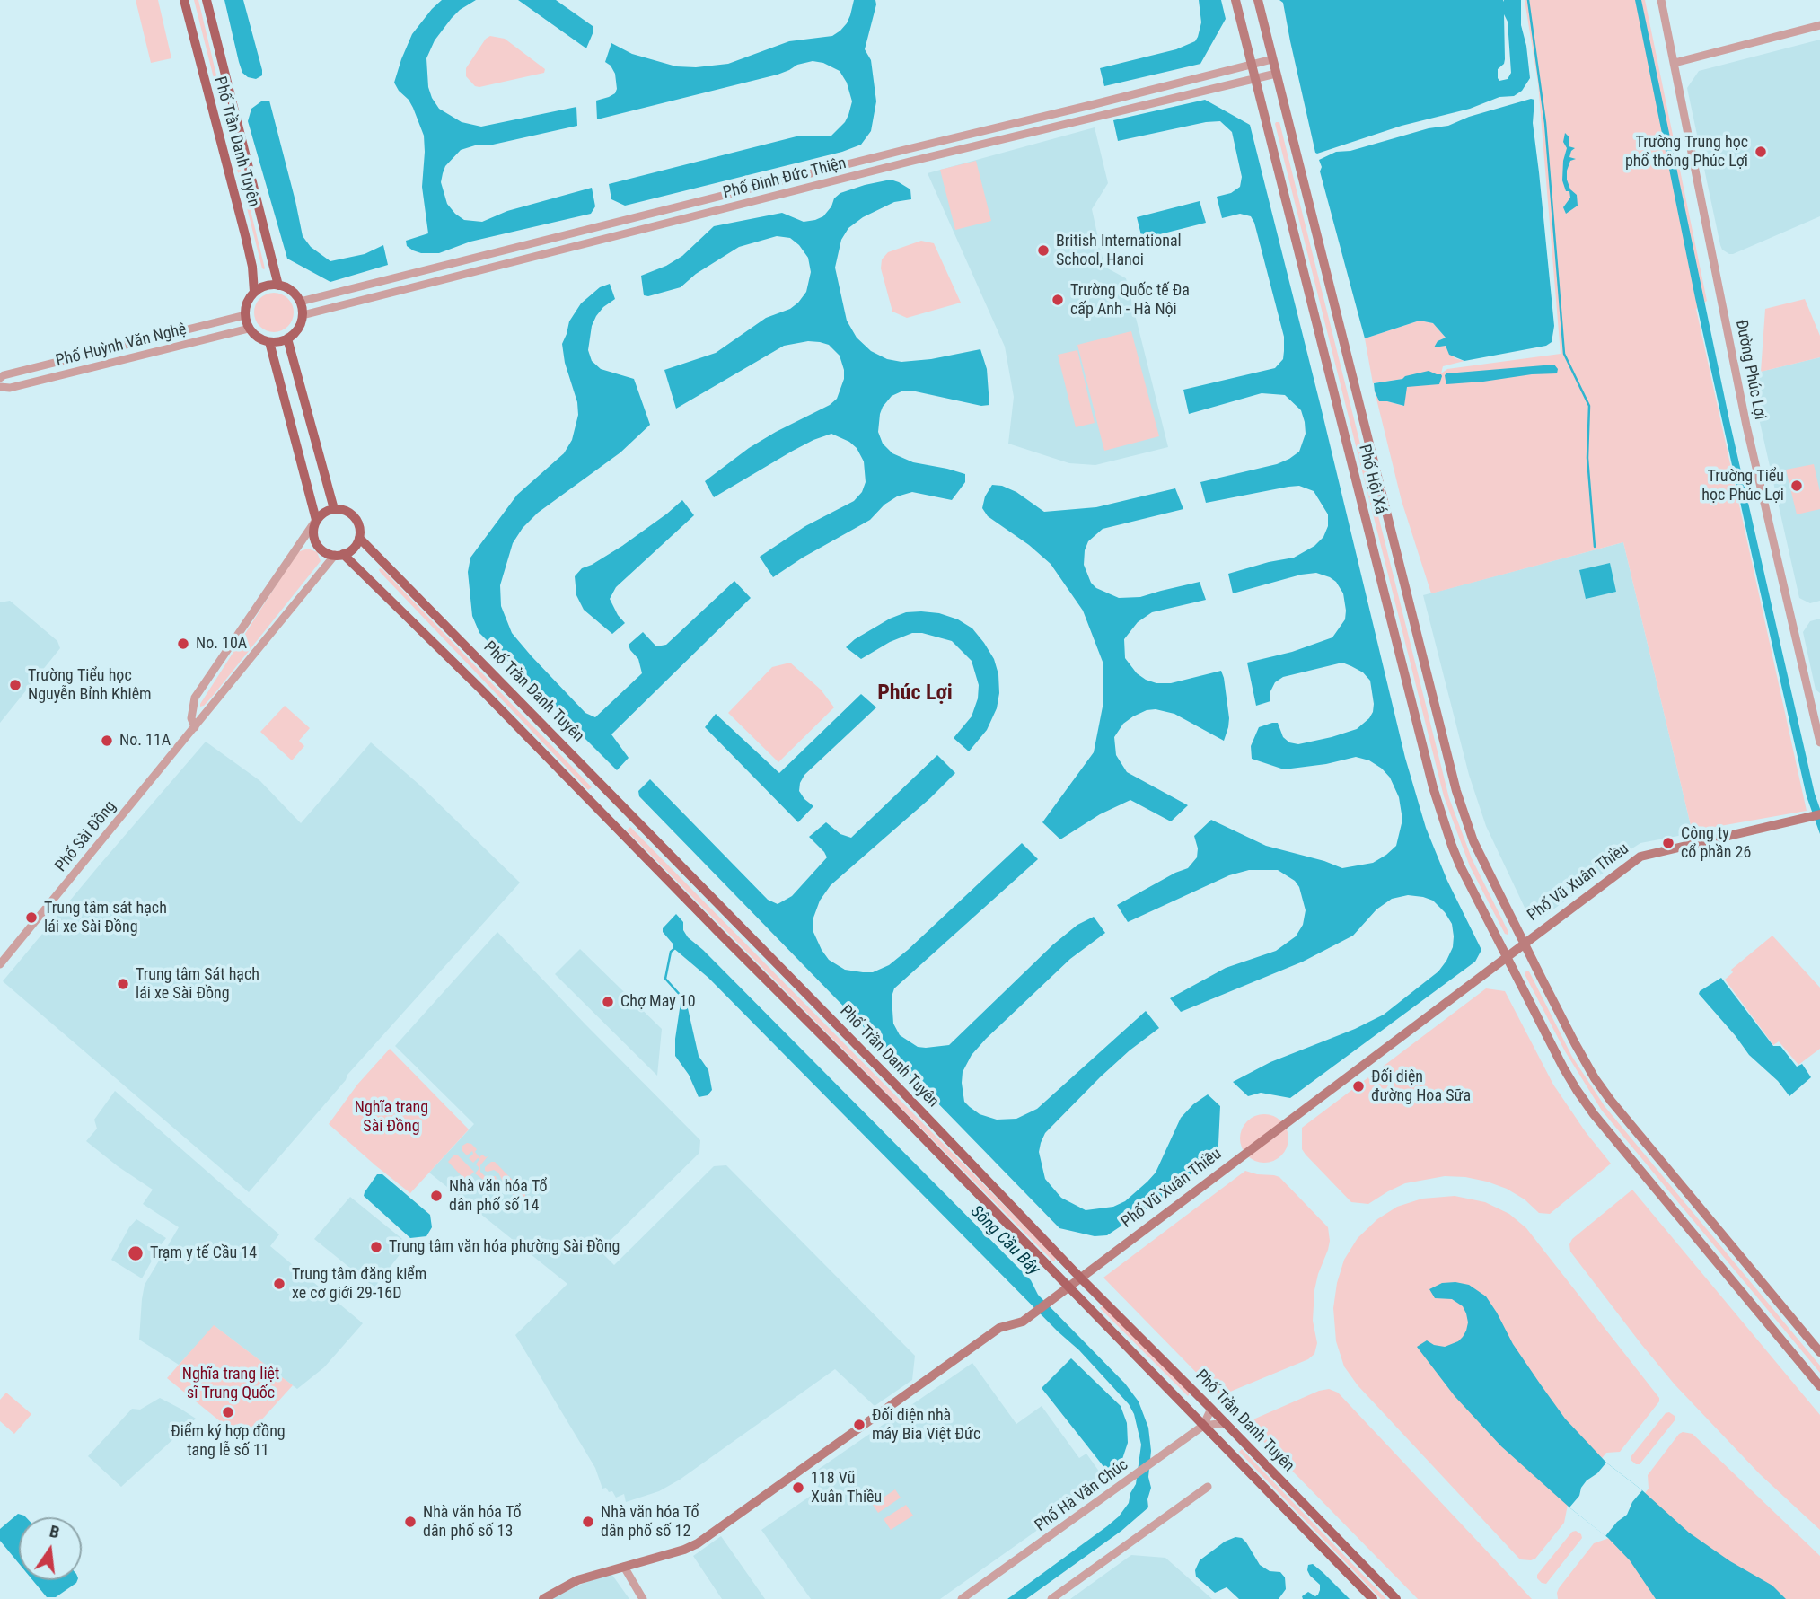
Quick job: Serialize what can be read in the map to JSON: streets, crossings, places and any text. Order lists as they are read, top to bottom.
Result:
{
  "streets": {
    "main road": ["Phố Trần Danh Tuyên", "Phố Hội Xá", "Phố Vũ Xuân Thiều"],
    "street": [
      "Phố Đinh Đức Thiện",
      "Phố Huỳnh Văn Nghệ",
      "Đường Phúc Lợi",
      "Phố Sài Đồng",
      "Phố Hà Văn Chúc"
    ]
  },
  "crossings": [
    ["Phố Trần Danh Tuyên", "Phố Đinh Đức Thiện"],
    ["Phố Trần Danh Tuyên", "Phố Huỳnh Văn Nghệ"],
    ["Phố Trần Danh Tuyên", "Phố Sài Đồng"],
    ["Phố Trần Danh Tuyên", "Phố Vũ Xuân Thiều"],
    ["Phố Trần Danh Tuyên", "Phố Hà Văn Chúc"],
    ["Phố Đinh Đức Thiện", "Phố Huỳnh Văn Nghệ"],
    ["Phố Đinh Đức Thiện", "Phố Hội Xá"],
    ["Phố Hội Xá", "Phố Vũ Xuân Thiều"]
  ],
  "districts": ["Phúc Lợi"],
  "water": ["Sông Cầu Bây"],
  "parks": ["Nghĩa trang Sài Đồng", "Nghĩa trang liệt sĩ Trung Quốc"],
  "places": [
    "Trường Trung học phổ thông Phúc Lợi",
    "British International School, Hanoi",
    "Trường Quốc tế Đa cấp Anh - Hà Nội",
    "Trường Tiểu học Phúc Lợi",
    "No. 10A",
    "Trường Tiểu học Nguyễn Bỉnh Khiêm",
    "No. 11A",
    "Công ty cổ phần 26",
    "Trung tâm sát hạch lái xe Sài Đồng",
    "Trung tâm Sát hạch lái xe Sài Đồng",
    "Chợ May 10",
    "Đối diện đường Hoa Sữa",
    "Nhà văn hóa Tổ dân phố số 14",
    "Trung tâm văn hóa phường Sài Đồng",
    "Trạm y tế Cầu 14",
    "Trung tâm đăng kiểm xe cơ giới 29-16D",
    "Điểm ký hợp đồng tang lễ số 11",
    "Đối diện nhà máy Bia Việt Đức",
    "118 Vũ Xuân Thiều",
    "Nhà văn hóa Tổ dân phố số 13",
    "Nhà văn hóa Tổ dân phố số 12"
  ],
  "north": "top"
}
